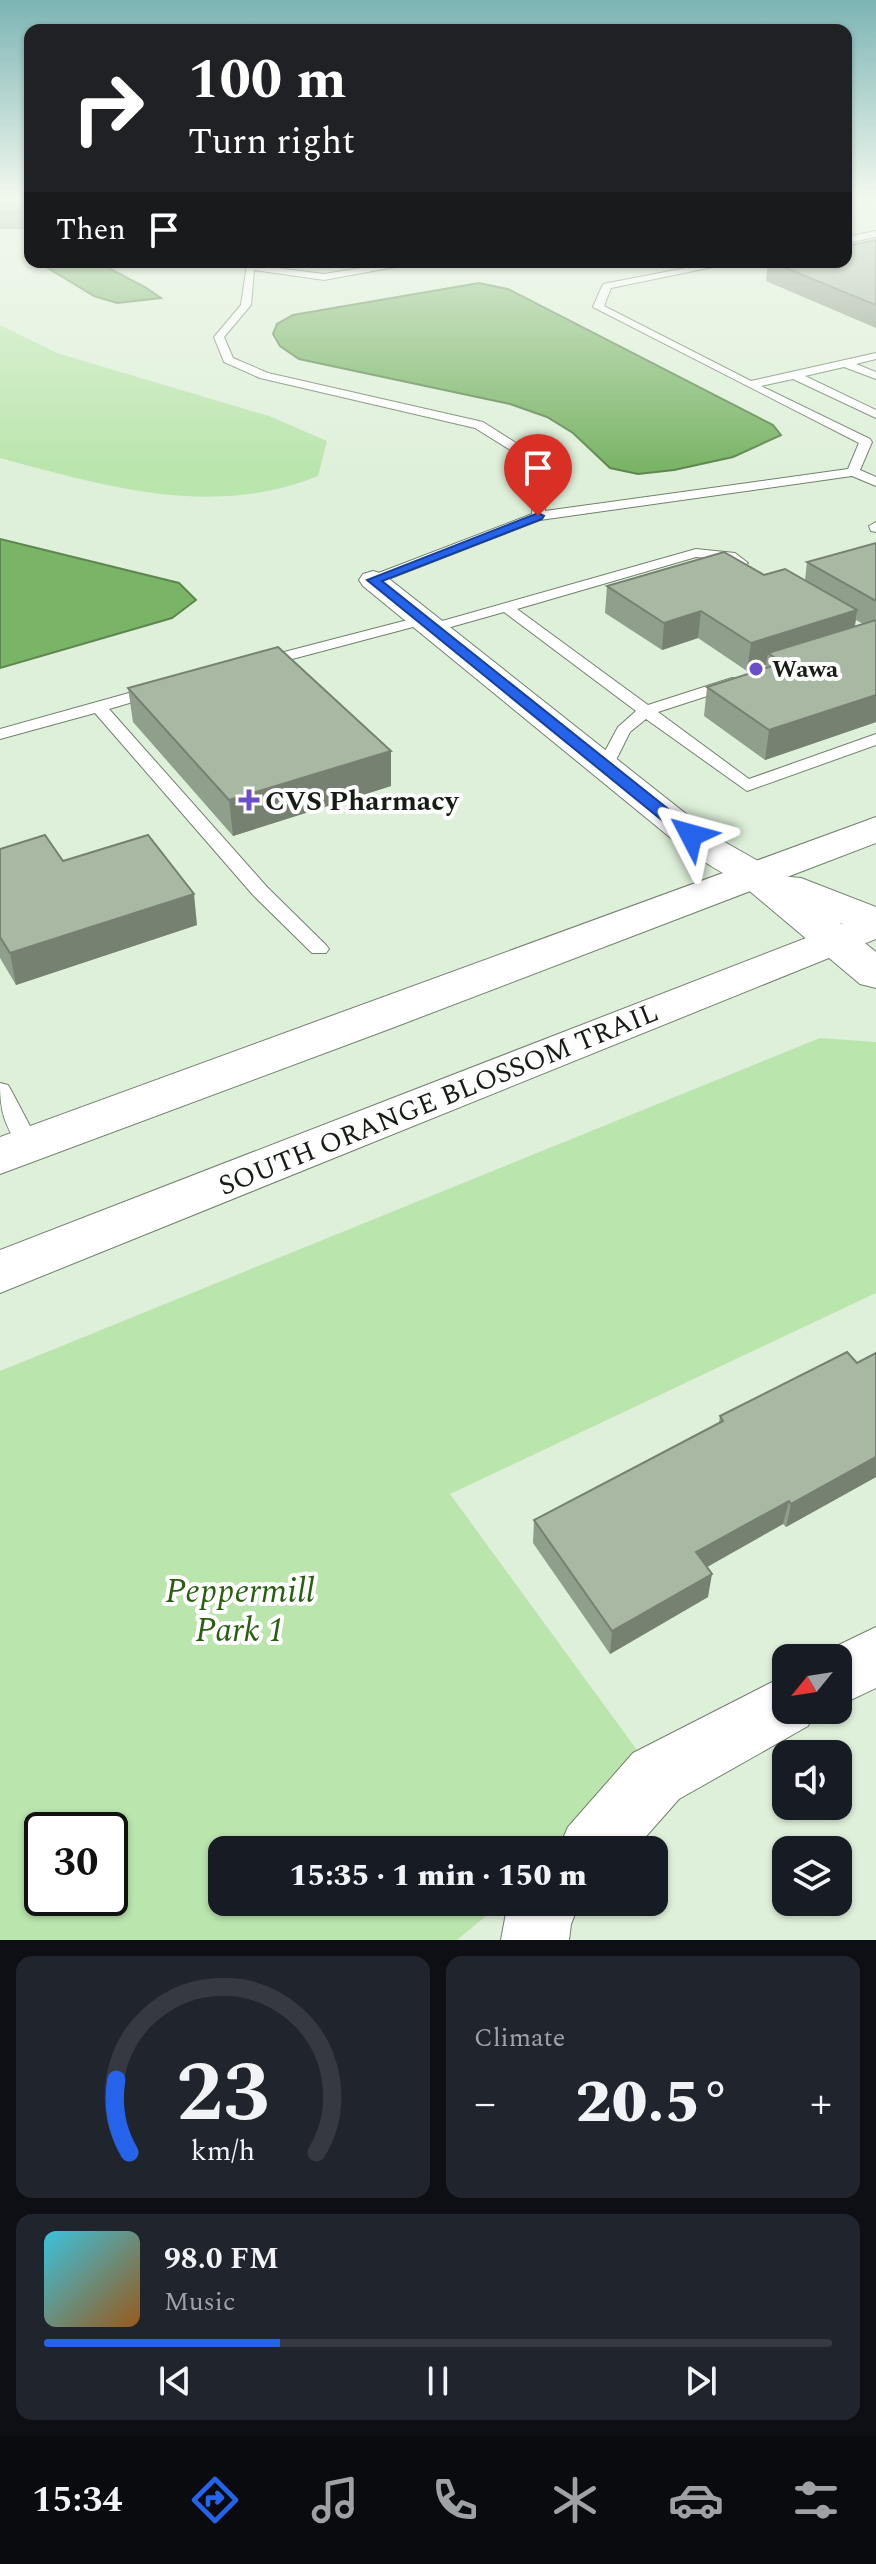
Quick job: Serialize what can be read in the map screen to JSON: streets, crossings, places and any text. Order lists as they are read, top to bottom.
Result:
{
  "streets": {
    "main road": ["SOUTH ORANGE BLOSSOM TRAIL"]
  },
  "parks": ["Peppermill Park 1"],
  "places": {
    "other": ["Wawa"],
    "health": ["CVS Pharmacy"]
  },
  "north": "bottom left",
  "page": {
    "turn": ["100 m", "Turn right"],
    "then": "Then",
    "limit": "30",
    "trip": "15:35 · 1 min · 150 m",
    "tile": "Climate",
    "heat": ["−", "20.5°", "+"],
    "song": ["98.0 FM", "Music"],
    "tabs": "15:34",
    "gauge": ["23", "km/h"]
  }
}
